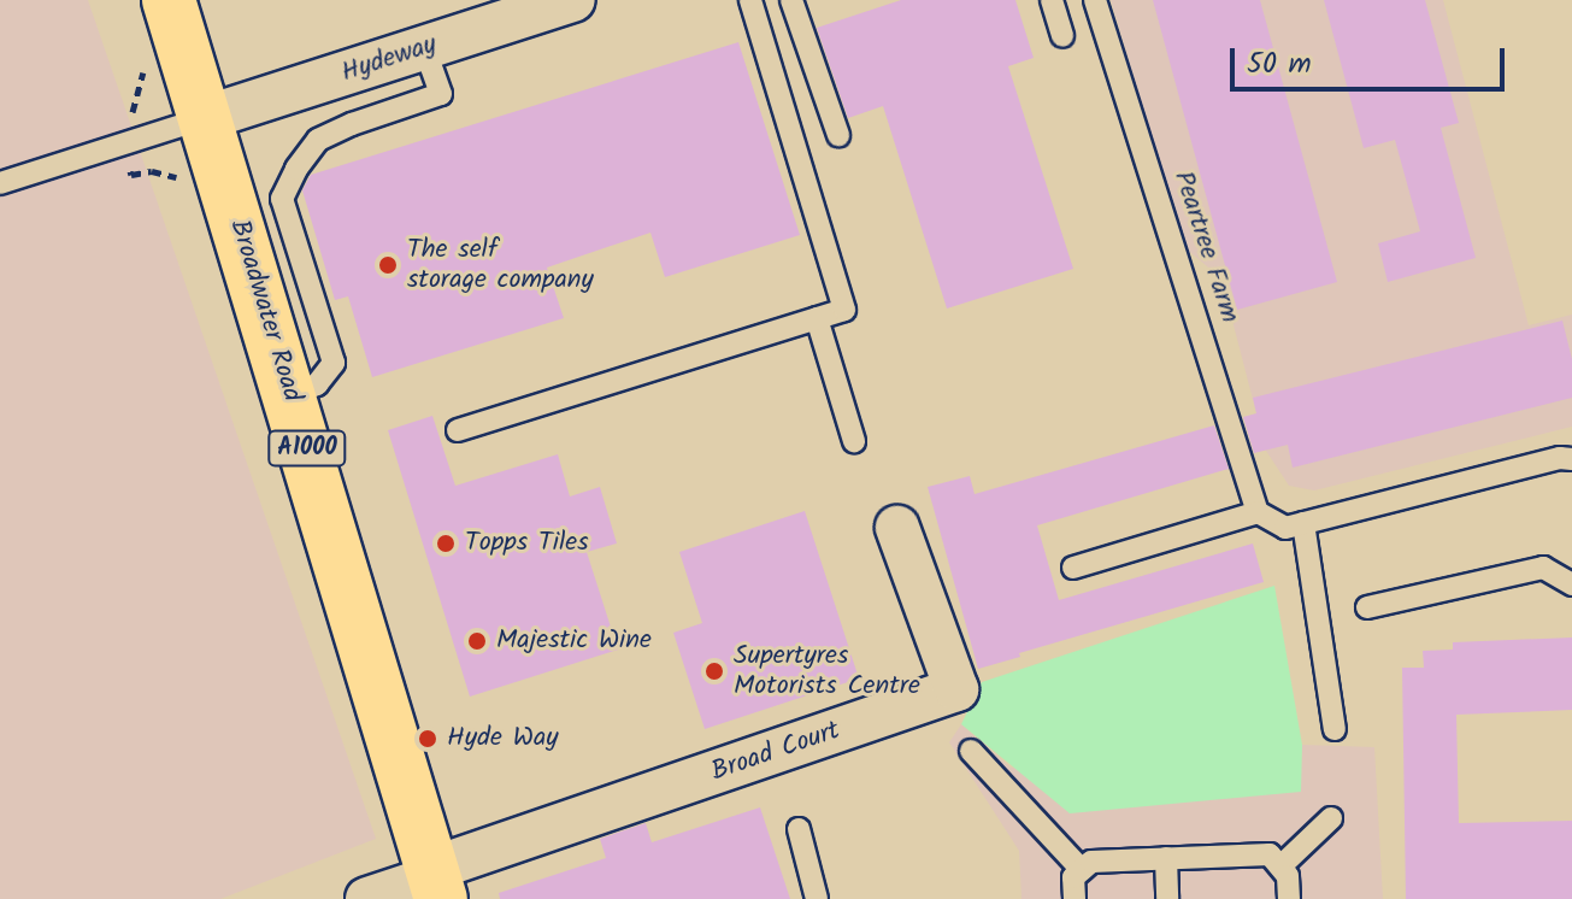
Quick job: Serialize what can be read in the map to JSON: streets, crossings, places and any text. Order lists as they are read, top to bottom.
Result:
{
  "streets": {
    "main road": ["Broadwater Road", "A1000"],
    "street": ["Hydeway", "Broad Court"],
    "lane": ["Peartree Farm"]
  },
  "crossings": [
    ["Hydeway", "Broadwater Road"],
    ["Broadwater Road", "Broad Court"]
  ],
  "places": [
    "The self storage company",
    "Topps Tiles",
    "Majestic Wine",
    "Supertyres Motorists Centre",
    "Hyde Way"
  ],
  "scale_bar": "50 m"
}
